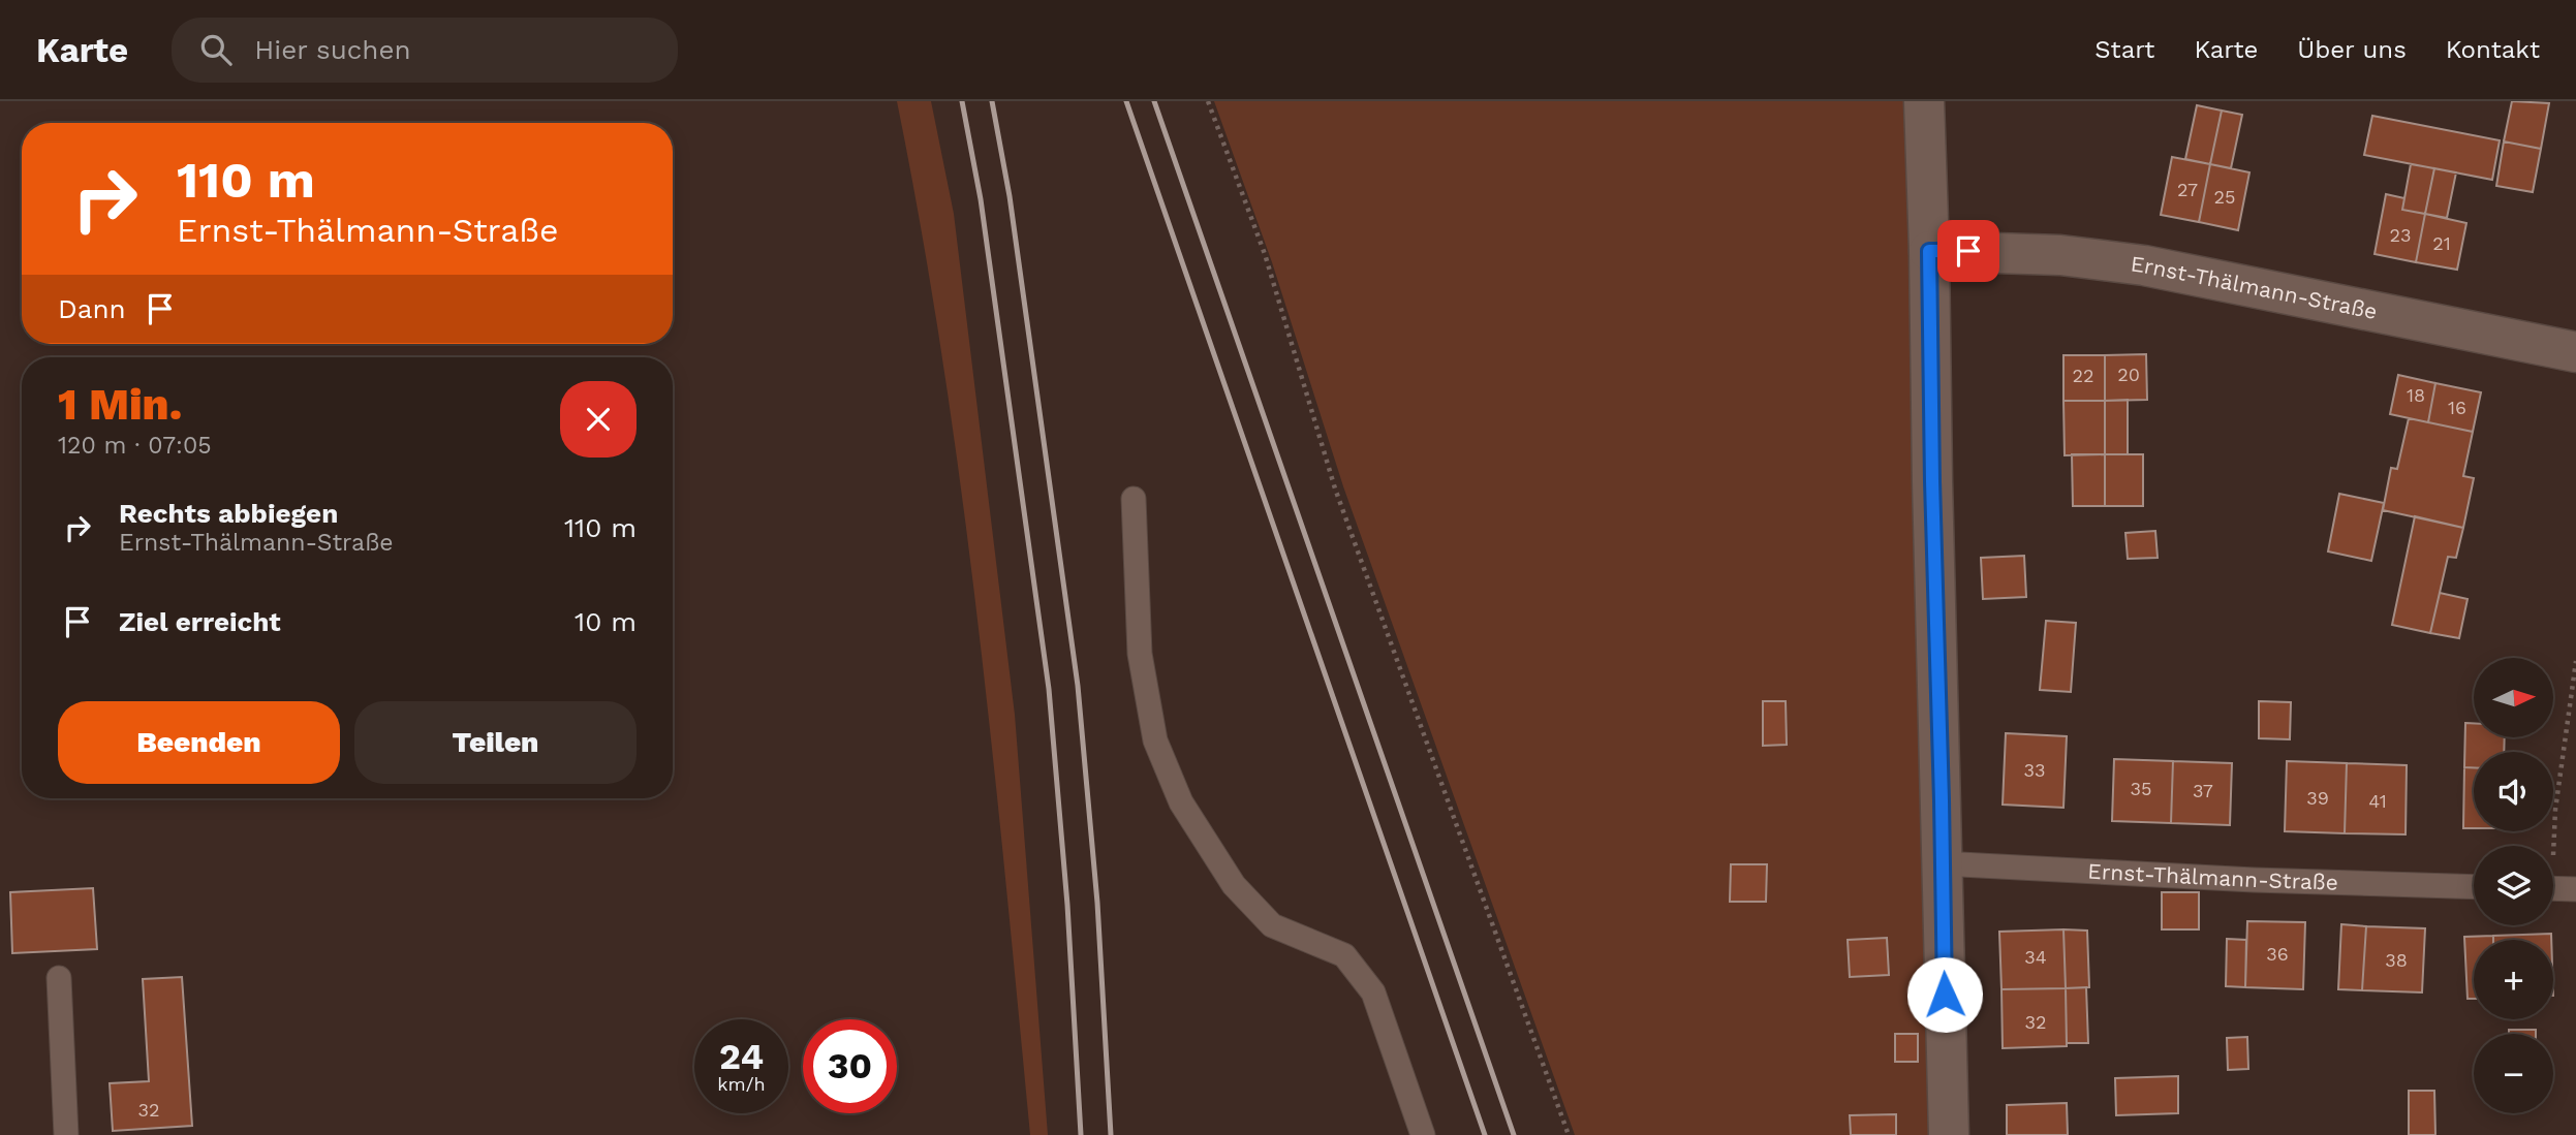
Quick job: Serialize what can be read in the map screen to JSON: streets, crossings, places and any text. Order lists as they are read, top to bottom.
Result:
{
  "streets": {
    "street": ["Ernst-Thälmann-Straße"]
  },
  "house_numbers": [
    "27",
    "25",
    "23",
    "21",
    "20",
    "22",
    "18",
    "16",
    "33",
    "35",
    "37",
    "39",
    "41",
    "36",
    "34",
    "38",
    "32",
    "32"
  ],
  "north": "right",
  "page": {
    "header": "Karte",
    "search": "Hier suchen",
    "nav": [
      "Start",
      "Karte",
      "Über uns",
      "Kontakt"
    ],
    "turn": ["110 m", "Ernst-Thälmann-Straße"],
    "then": "Dann",
    "heading": ["1 Min.", "120 m · 07:05"],
    "list": [
      {
        "name": "Rechts abbiegen",
        "note": "Ernst-Thälmann-Straße",
        "value": "110 m"
      },
      {
        "name": "Ziel erreicht",
        "value": "10 m"
      }
    ],
    "map_buttons": ["+", "−"],
    "buttons": ["Beenden", "Teilen"],
    "speed": "24 km/h",
    "limit": "30"
  }
}
